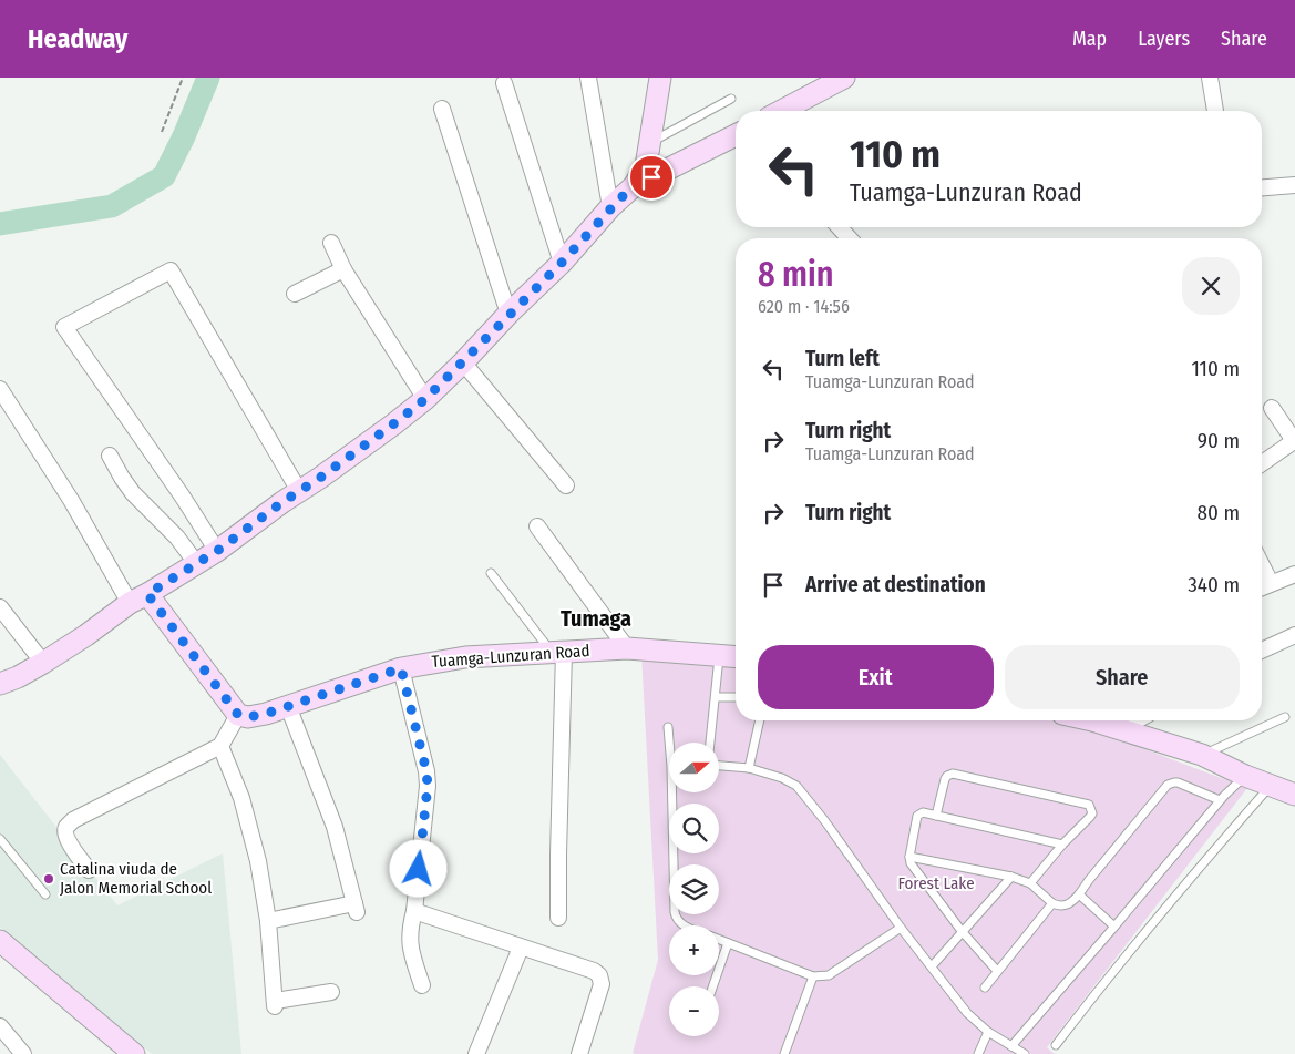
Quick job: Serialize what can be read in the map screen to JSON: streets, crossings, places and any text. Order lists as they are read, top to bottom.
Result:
{
  "streets": {
    "street": ["Tuamga-Lunzuran Road"]
  },
  "districts": ["Tumaga"],
  "parks": ["Forest Lake"],
  "places": ["Catalina viuda de Jalon Memorial School"],
  "north": "right",
  "page": {
    "header": "Headway",
    "nav": ["Map", "Layers", "Share"],
    "turn": ["110 m", "Tuamga-Lunzuran Road"],
    "heading": ["8 min", "620 m · 14:56"],
    "list": [
      {
        "name": "Turn left",
        "note": "Tuamga-Lunzuran Road",
        "value": "110 m"
      },
      {
        "name": "Turn right",
        "note": "Tuamga-Lunzuran Road",
        "value": "90 m"
      },
      {
        "name": "Turn right",
        "value": "80 m"
      },
      {
        "name": "Arrive at destination",
        "value": "340 m"
      }
    ],
    "buttons": ["Exit", "Share"],
    "map_buttons": ["+", "−"]
  }
}
